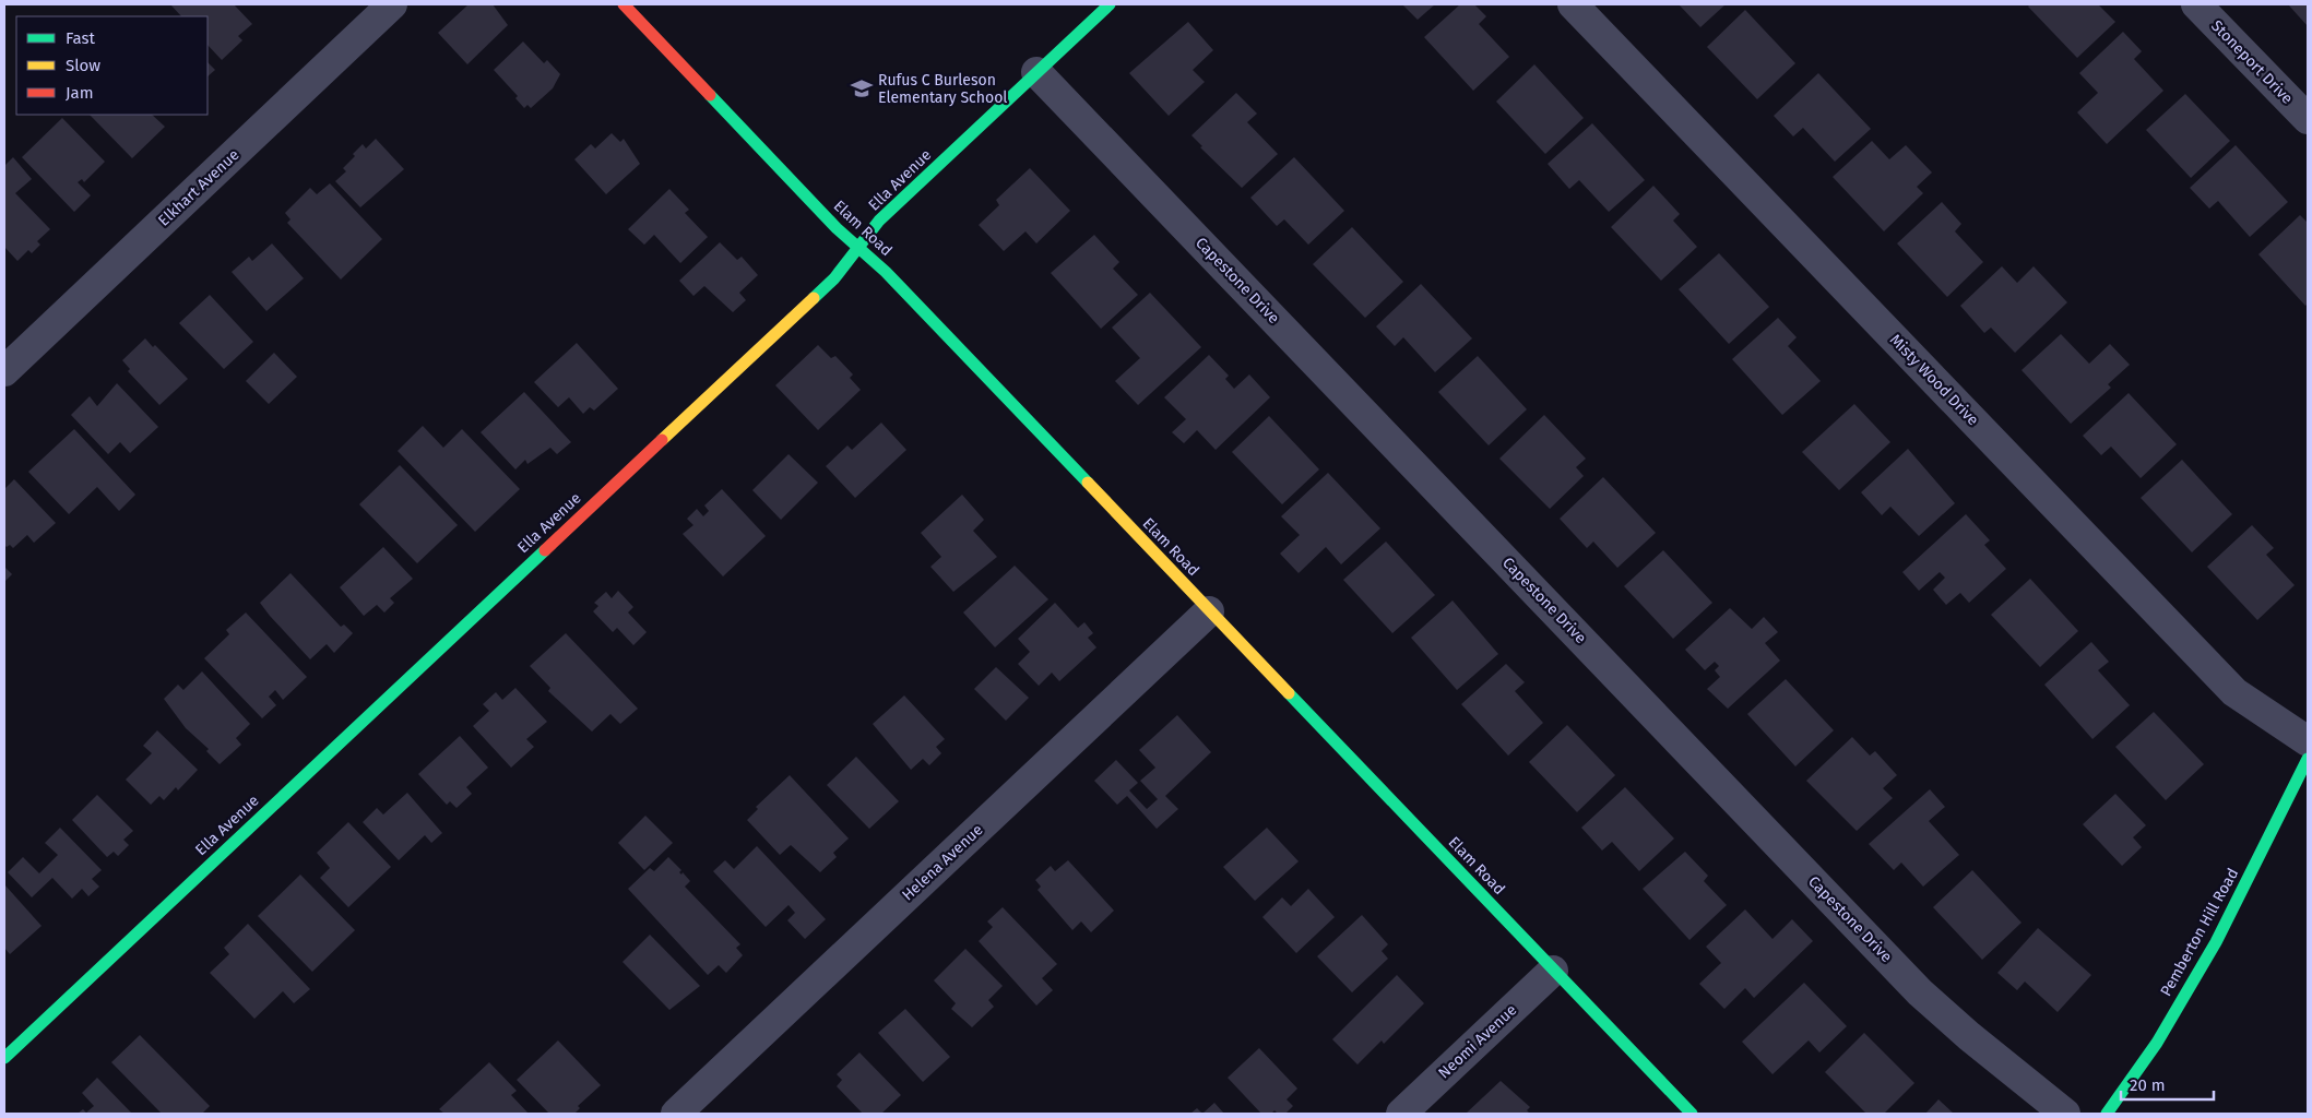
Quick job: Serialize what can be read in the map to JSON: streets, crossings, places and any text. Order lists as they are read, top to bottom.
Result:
{
  "streets": {
    "street": [
      "Stoneport Drive",
      "Ella Avenue",
      "Elkhart Avenue",
      "Elam Road",
      "Capestone Drive",
      "Misty Wood Drive",
      "Helena Avenue",
      "Pemberton Hill Road",
      "Neomi Avenue"
    ]
  },
  "crossings": [
    ["Ella Avenue", "Elam Road"],
    ["Ella Avenue", "Capestone Drive"],
    ["Elam Road", "Helena Avenue"],
    ["Elam Road", "Neomi Avenue"]
  ],
  "places": {
    "school or university": ["Rufus C Burleson Elementary School"]
  },
  "legend": ["Fast", "Slow", "Jam"],
  "scale_bar": "20 m"
}
